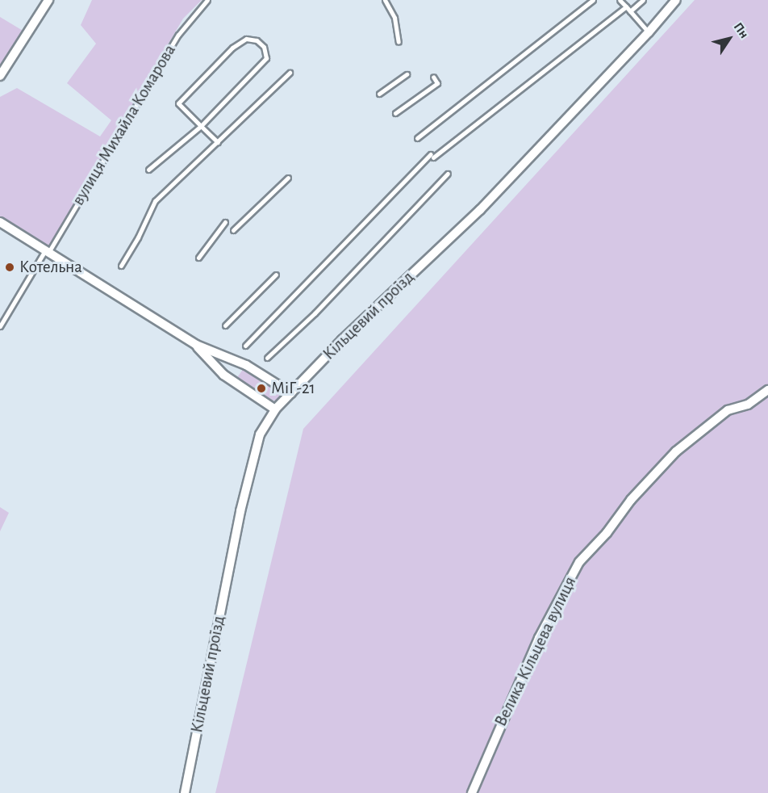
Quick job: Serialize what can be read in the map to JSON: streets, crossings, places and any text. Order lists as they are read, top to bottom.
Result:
{
  "streets": {
    "street": ["Кільцевий проїзд", "Велика Кільцева вулиця"],
    "lane": ["вулиця Михайла Комарова"]
  },
  "places": ["Котельна", "МіГ-21"],
  "north": "top right"
}
